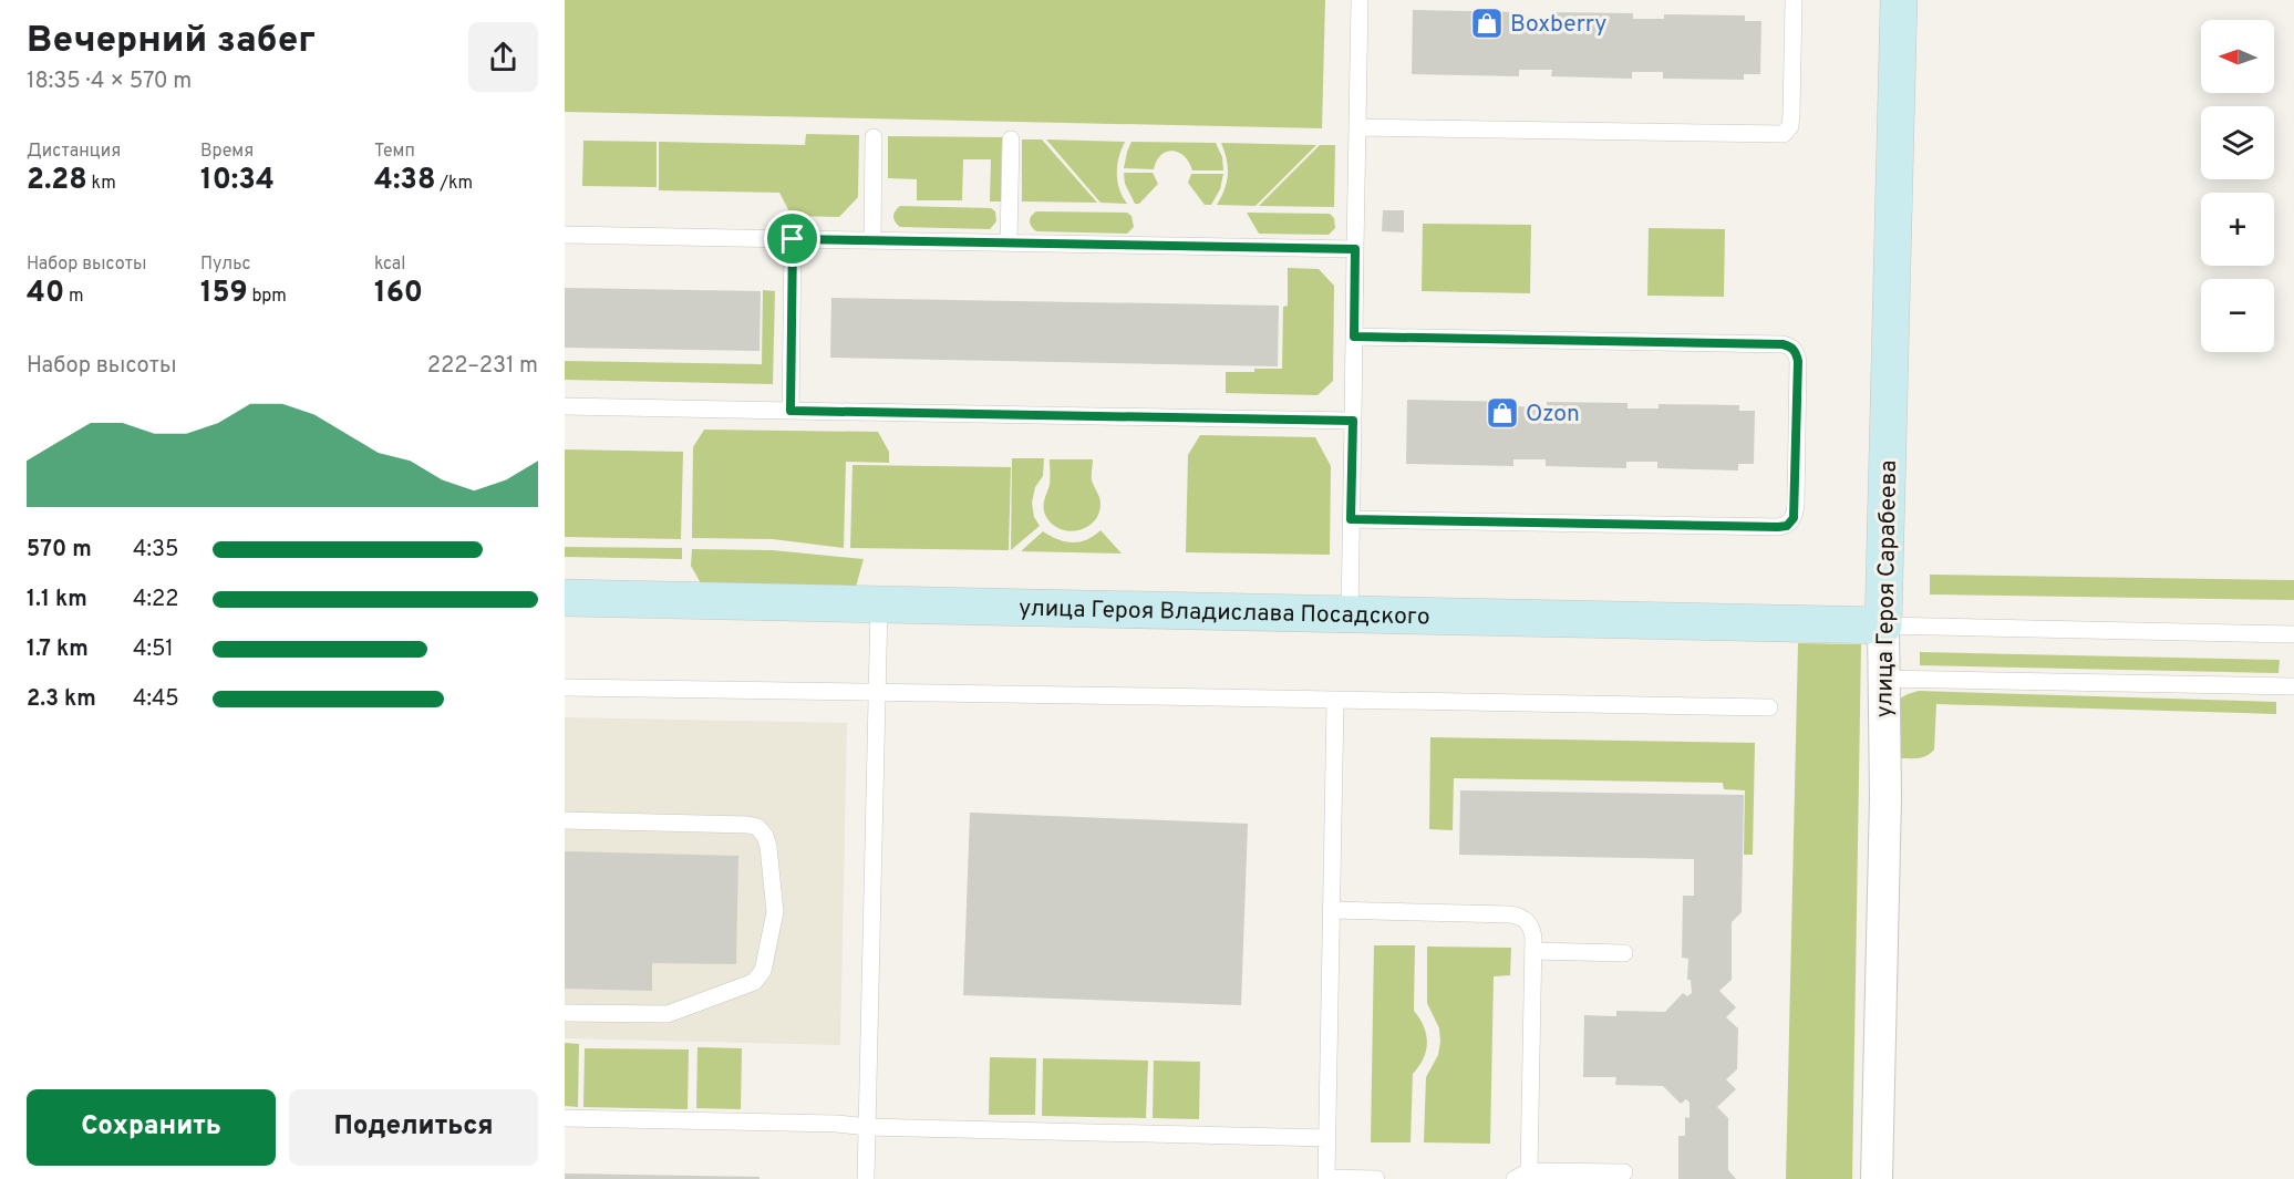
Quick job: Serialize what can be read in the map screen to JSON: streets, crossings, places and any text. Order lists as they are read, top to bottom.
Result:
{
  "streets": {
    "street": ["улица Героя Сарабеева", "улица Героя Владислава Посадского"]
  },
  "crossings": [
    ["улица Героя Сарабеева", "улица Героя Владислава Посадского"]
  ],
  "places": {
    "shop": ["Boxberry", "Ozon"]
  },
  "north": "left",
  "page": {
    "heading": ["Вечерний забег", "18:35 · 4 × 570 m"],
    "map_buttons": ["+", "−"],
    "stats": [
      ["Дистанция", "2.28 km"],
      ["Время", "10:34"],
      ["Темп", "4:38 /km"],
      ["Набор высоты", "40 m"],
      ["Пульс", "159 bpm"],
      ["kcal", "160"]
    ],
    "chart": ["Набор высоты", "222–231 m"],
    "list": [
      {
        "name": "570 m",
        "note": "4:35"
      },
      {
        "name": "1.1 km",
        "note": "4:22"
      },
      {
        "name": "1.7 km",
        "note": "4:51"
      },
      {
        "name": "2.3 km",
        "note": "4:45"
      }
    ],
    "buttons": ["Сохранить", "Поделиться"]
  }
}
